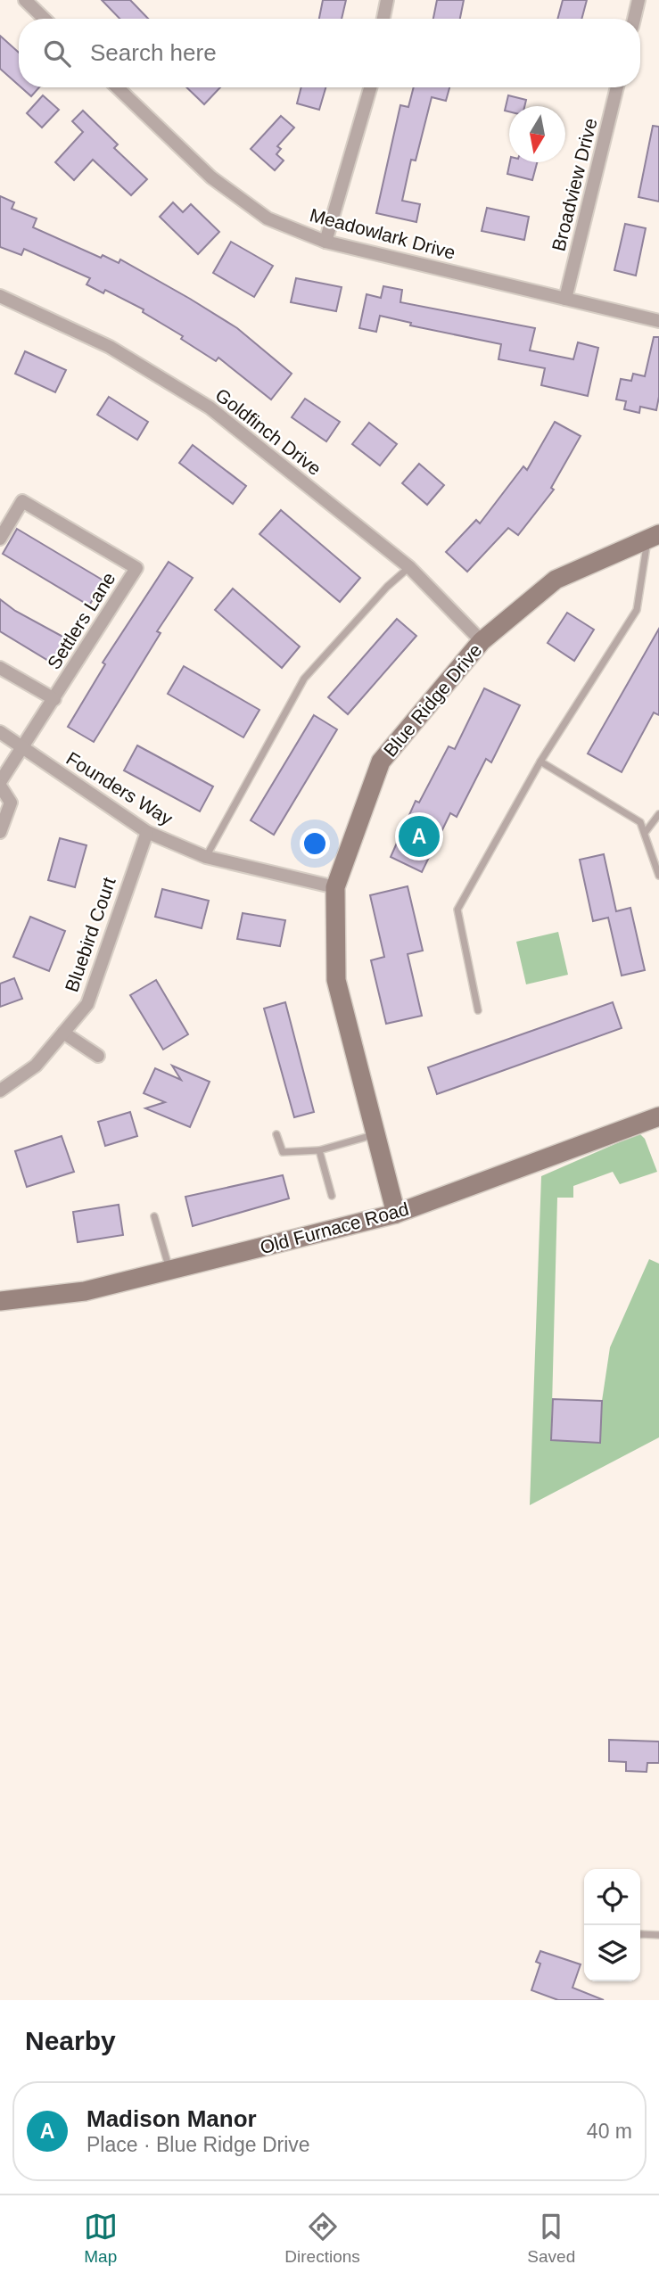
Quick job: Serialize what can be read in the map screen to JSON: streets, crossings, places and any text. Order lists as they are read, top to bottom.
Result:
{
  "streets": {
    "street": [
      "Broadview Drive",
      "Meadowlark Drive",
      "Goldfinch Drive",
      "Settlers Lane",
      "Blue Ridge Drive",
      "Founders Way",
      "Bluebird Court",
      "Old Furnace Road"
    ]
  },
  "crossings": [
    ["Broadview Drive", "Meadowlark Drive"],
    ["Goldfinch Drive", "Blue Ridge Drive"],
    ["Settlers Lane", "Founders Way"],
    ["Blue Ridge Drive", "Founders Way"],
    ["Blue Ridge Drive", "Old Furnace Road"],
    ["Founders Way", "Bluebird Court"]
  ],
  "north": "bottom",
  "page": {
    "search": "Search here",
    "pins": "A",
    "heading": "Nearby",
    "list": [
      {
        "mark": "A",
        "name": "Madison Manor",
        "note": "Place · Blue Ridge Drive",
        "value": "40 m"
      }
    ],
    "nav": ["Map", "Directions", "Saved"]
  }
}
